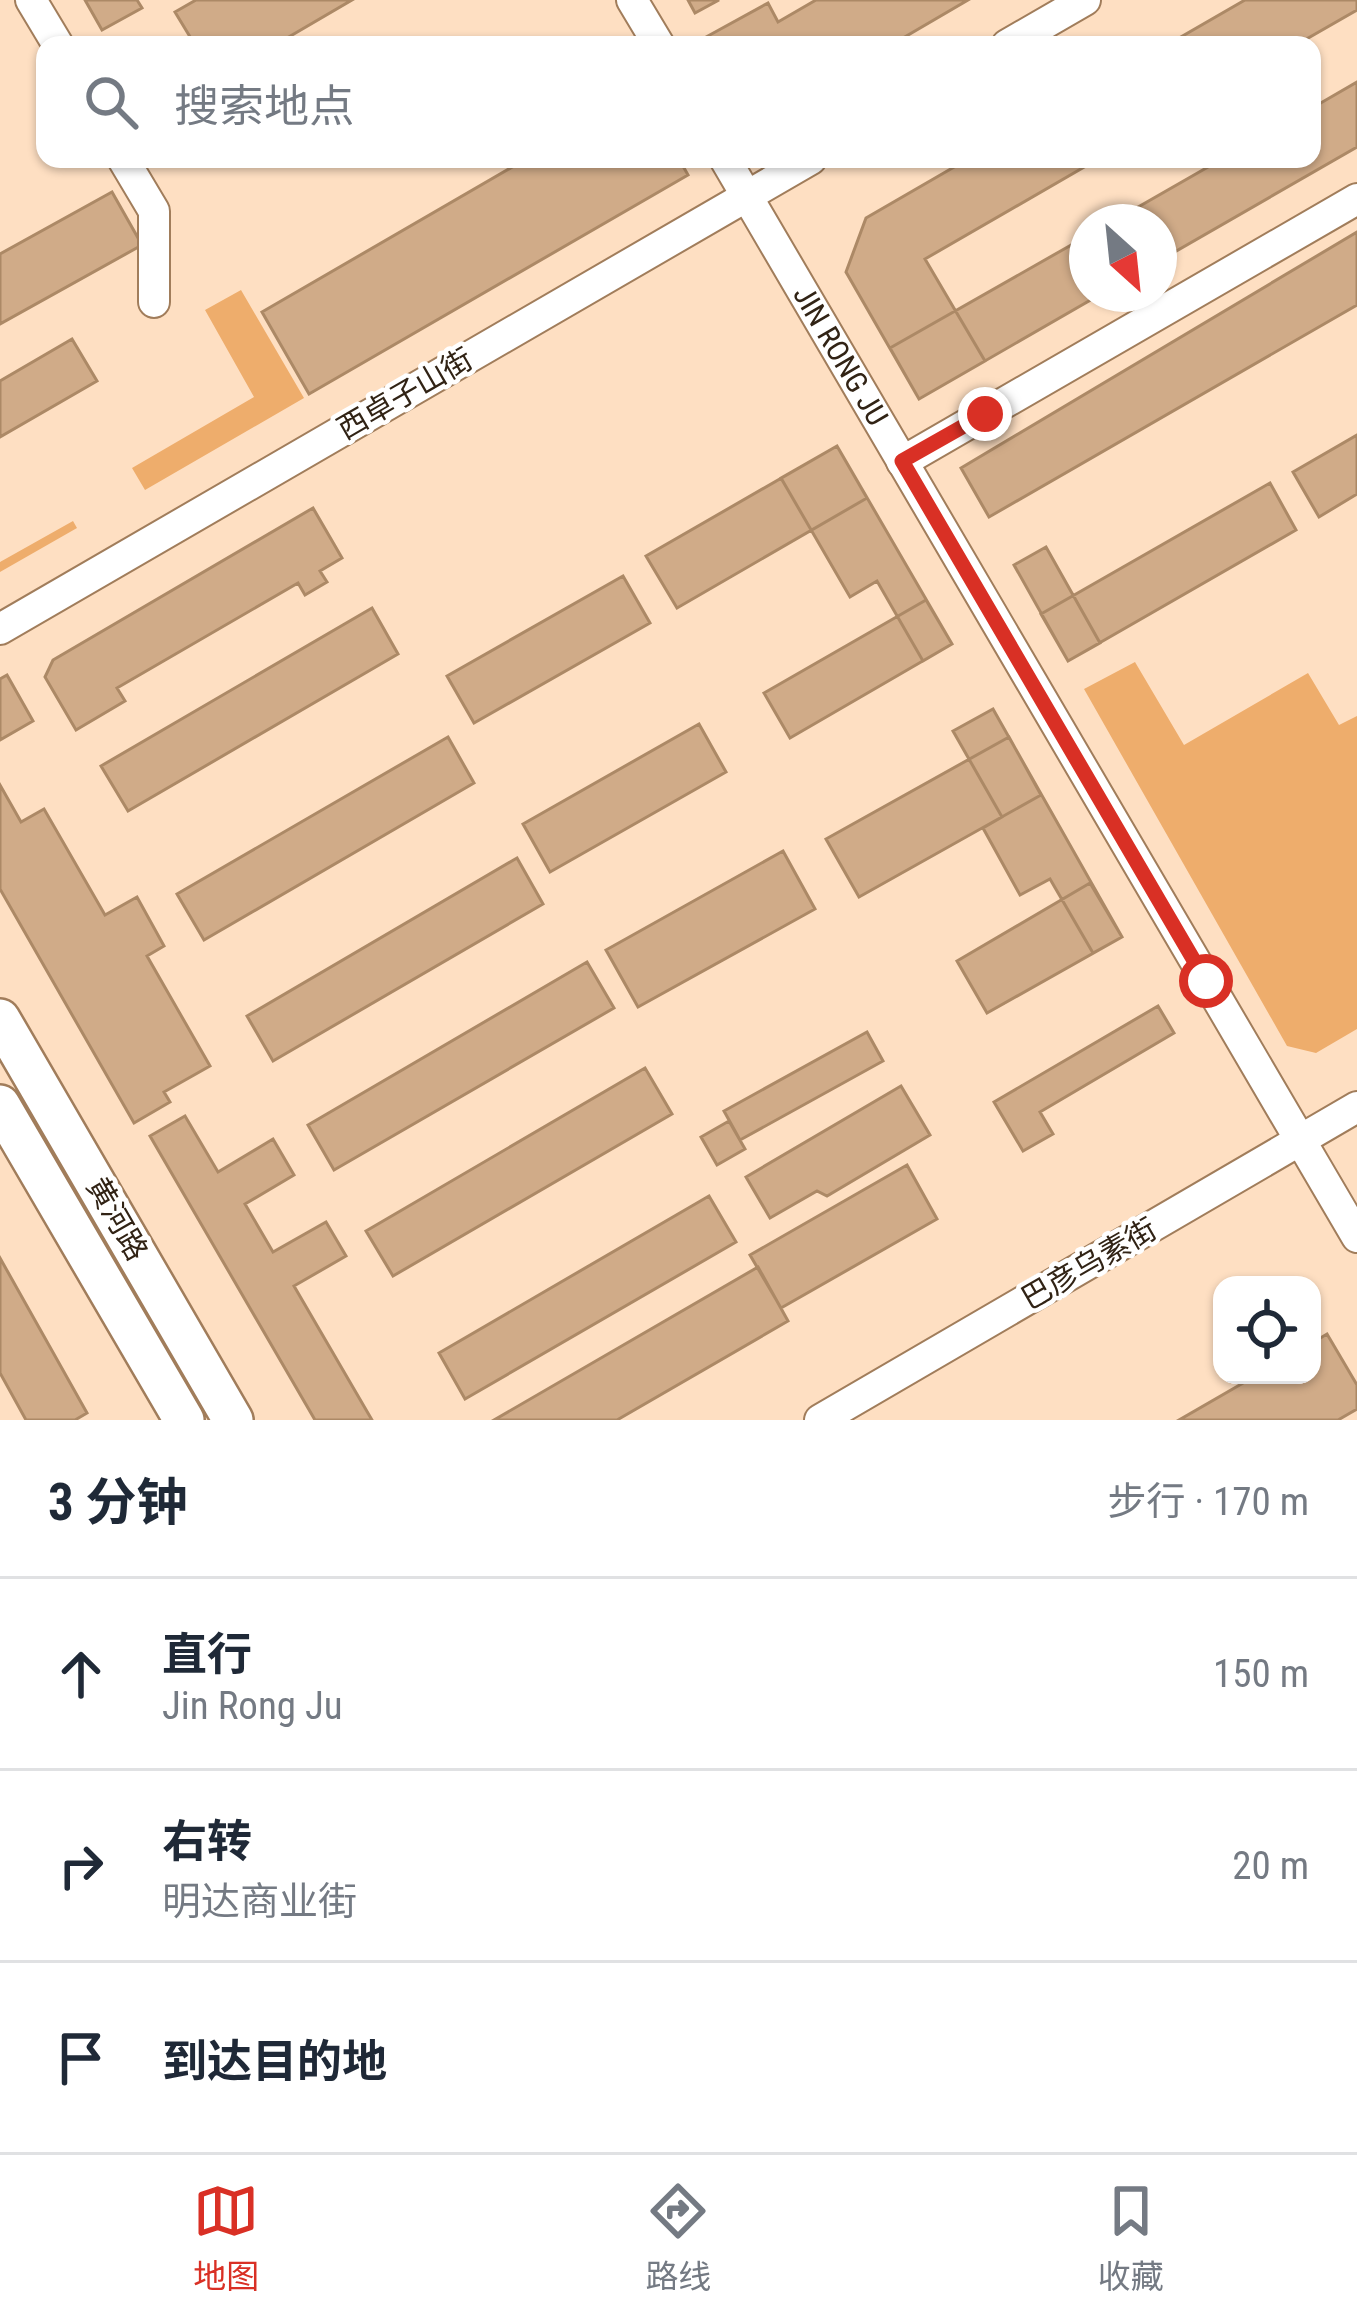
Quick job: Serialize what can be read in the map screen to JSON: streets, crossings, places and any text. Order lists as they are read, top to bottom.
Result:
{
  "streets": {
    "main road": ["黄河路"],
    "street": ["JIN RONG JU", "西卓子山街", "巴彦乌素街"]
  },
  "crossings": [
    ["JIN RONG JU", "西卓子山街"],
    ["JIN RONG JU", "巴彦乌素街"]
  ],
  "north": "bottom right",
  "page": {
    "search": "搜索地点",
    "heading": ["3 分钟", "步行 · 170 m"],
    "list": [
      ["直行", "Jin Rong Ju", "150 m"],
      ["右转", "明达商业街", "20 m"],
      "到达目的地"
    ],
    "nav": ["地图", "路线", "收藏"]
  }
}
